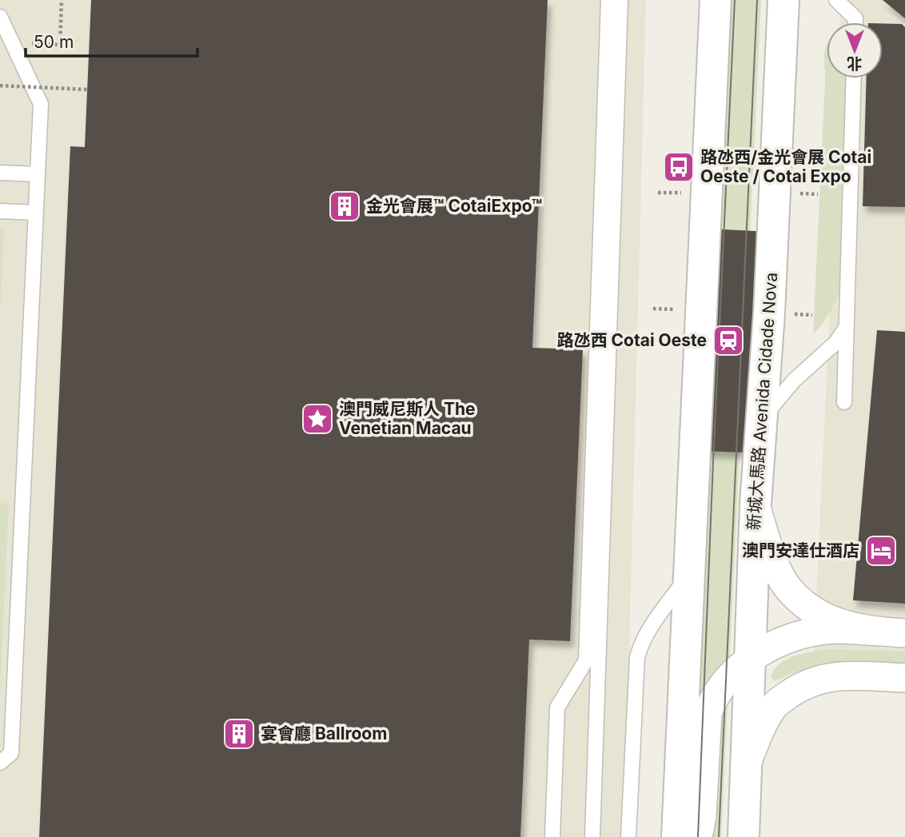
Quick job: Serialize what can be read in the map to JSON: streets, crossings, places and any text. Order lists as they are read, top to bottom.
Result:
{
  "streets": {
    "main road": ["新城大馬路 Avenida Cidade Nova"]
  },
  "places": {
    "bus stop": ["路氹西/金光會展 Cotai Oeste / Cotai Expo"],
    "building": ["金光會展™ CotaiExpo™", "宴會廳 Ballroom"],
    "station": ["路氹西 Cotai Oeste"],
    "place": ["澳門威尼斯人 The Venetian Macau"],
    "hotel": ["澳門安達仕酒店"]
  },
  "scale_bar": "50 m",
  "north": "bottom"
}
